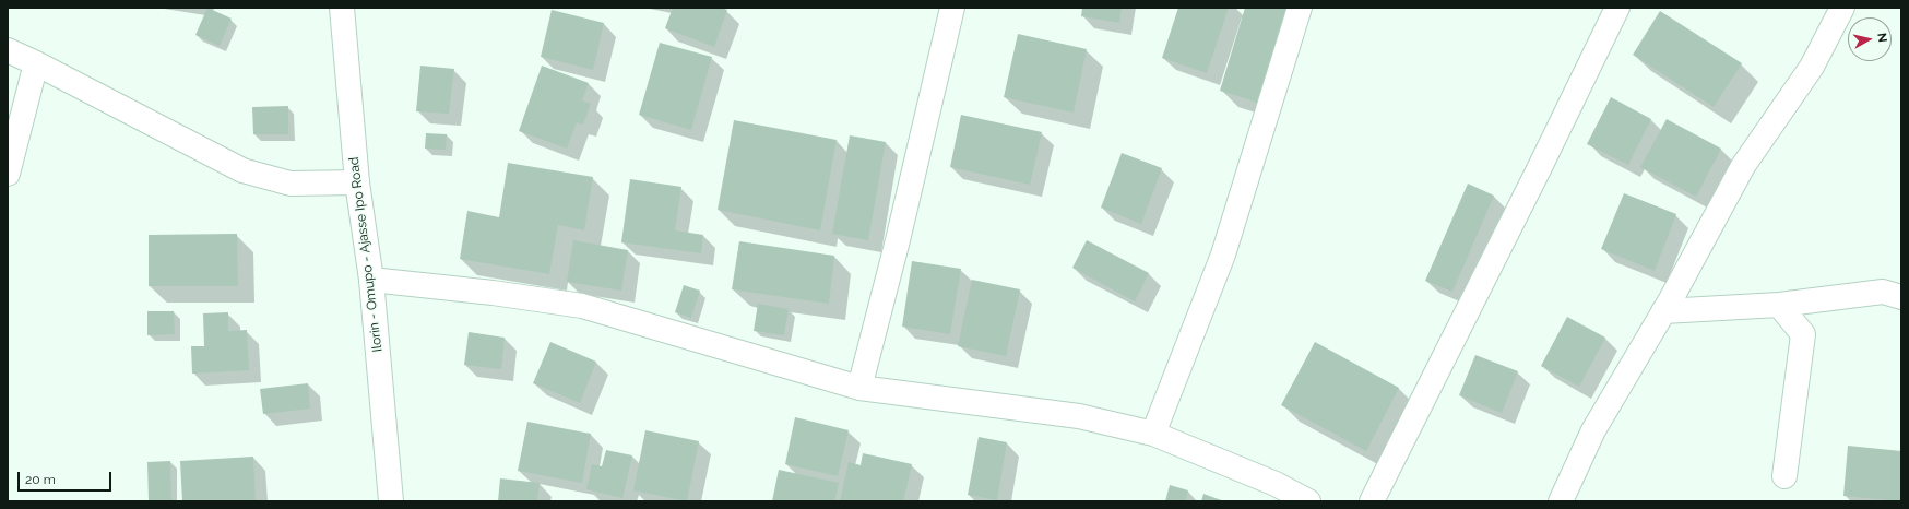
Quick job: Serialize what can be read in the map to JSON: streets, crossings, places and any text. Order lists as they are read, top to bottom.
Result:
{
  "streets": {
    "main road": ["Ilorin - Omupo - Ajasse Ipo Road"]
  },
  "scale_bar": "20 m",
  "north": "right"
}
